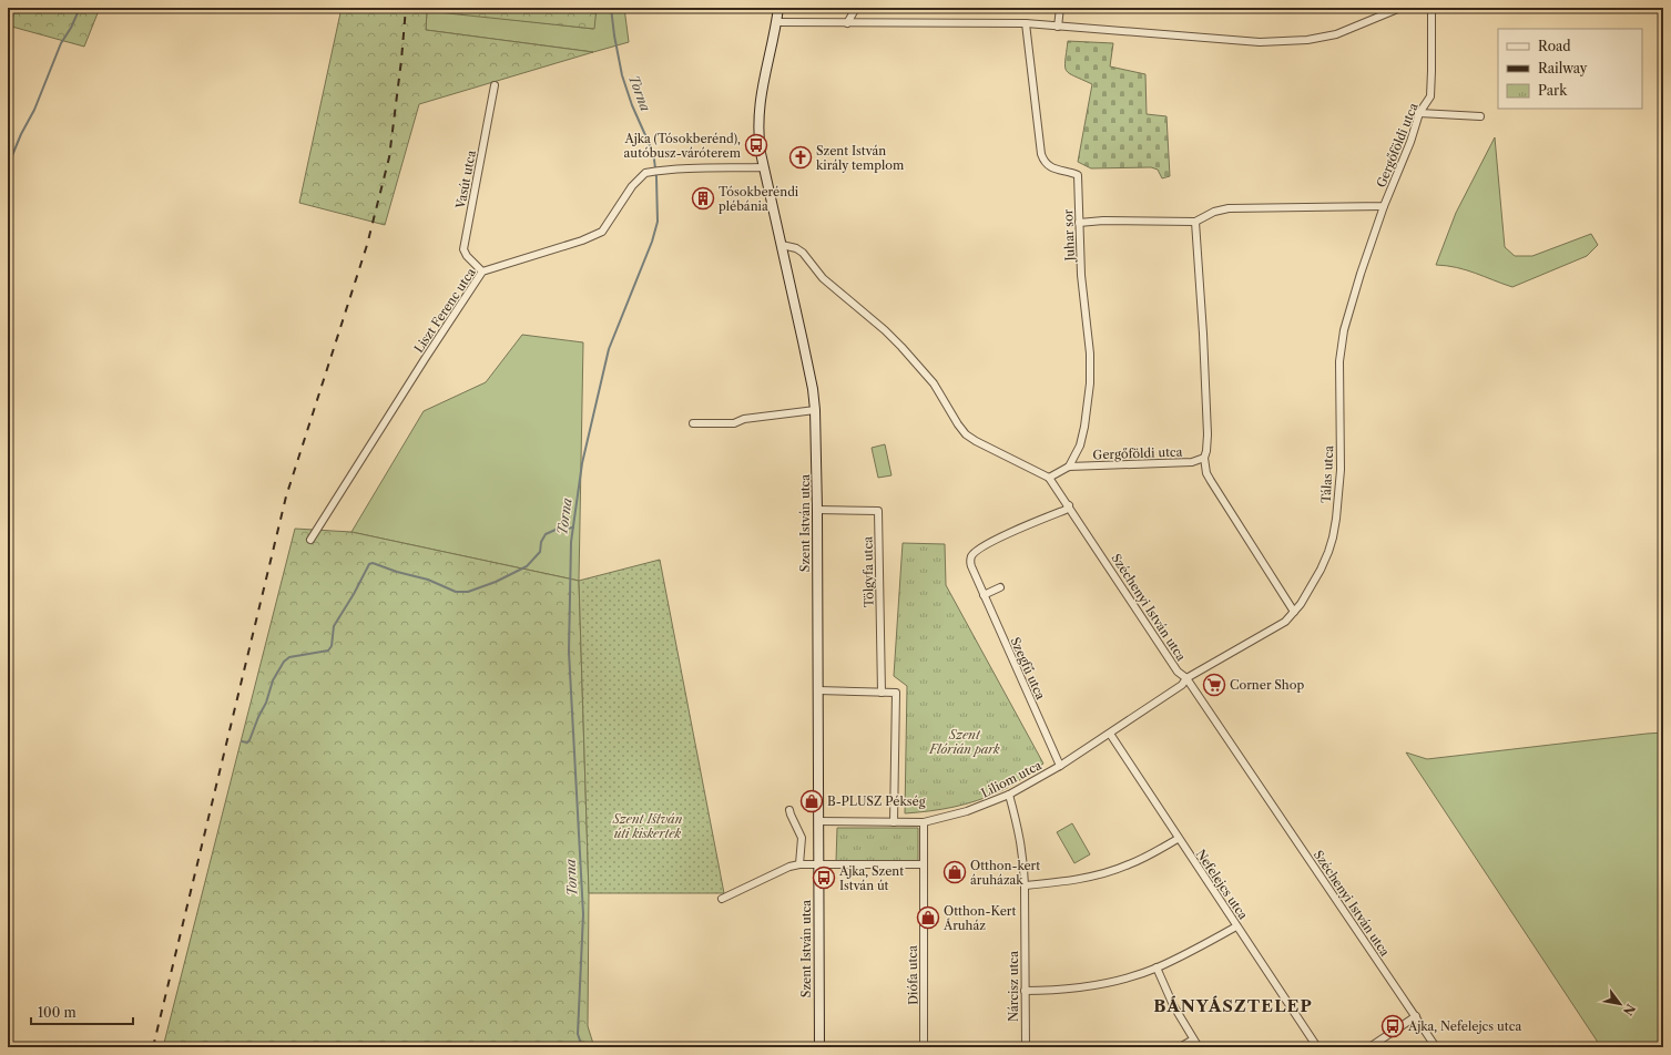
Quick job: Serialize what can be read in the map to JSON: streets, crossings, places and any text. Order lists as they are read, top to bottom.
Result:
{
  "streets": {
    "main road": ["Szent István utca"],
    "street": [
      "Gergőföldi utca",
      "Vasút utca",
      "Juhar sor",
      "Liszt Ferenc utca",
      "Tálas utca",
      "Tölgyfa utca",
      "Széchenyi István utca",
      "Szegfű utca",
      "Liliom utca",
      "Nefelejcs utca",
      "Diófa utca",
      "Nárcisz utca"
    ]
  },
  "crossings": [
    ["Gergőföldi utca", "Juhar sor"],
    ["Gergőföldi utca", "Tálas utca"],
    ["Gergőföldi utca", "Széchenyi István utca"],
    ["Vasút utca", "Liszt Ferenc utca"],
    ["Liszt Ferenc utca", "Szent István utca"],
    ["Tálas utca", "Széchenyi István utca"],
    ["Tálas utca", "Liliom utca"],
    ["Szent István utca", "Tölgyfa utca"],
    ["Szent István utca", "Széchenyi István utca"],
    ["Szent István utca", "Liliom utca"],
    ["Széchenyi István utca", "Szegfű utca"],
    ["Széchenyi István utca", "Liliom utca"],
    ["Szegfű utca", "Liliom utca"],
    ["Liliom utca", "Nefelejcs utca"],
    ["Liliom utca", "Diófa utca"],
    ["Liliom utca", "Nárcisz utca"]
  ],
  "districts": ["BÁNYÁSZTELEP"],
  "water": ["Torna"],
  "parks": ["Szent Flórián park", "Szent István úti kiskertek"],
  "places": {
    "bus stop": ["Ajka (Tósokberénd), autóbusz-váróterem", "Ajka, Szent István út", "Ajka, Nefelejcs utca"],
    "church": ["Szent István király templom"],
    "building": ["Tósokberéndi plébánia"],
    "supermarket": ["Corner Shop"],
    "shop": ["B-PLUSZ Pékség", "Otthon-kert áruházak", "Otthon-Kert Áruház"]
  },
  "legend": ["Road", "Railway", "Park"],
  "scale_bar": "100 m",
  "north": "bottom right"
}
